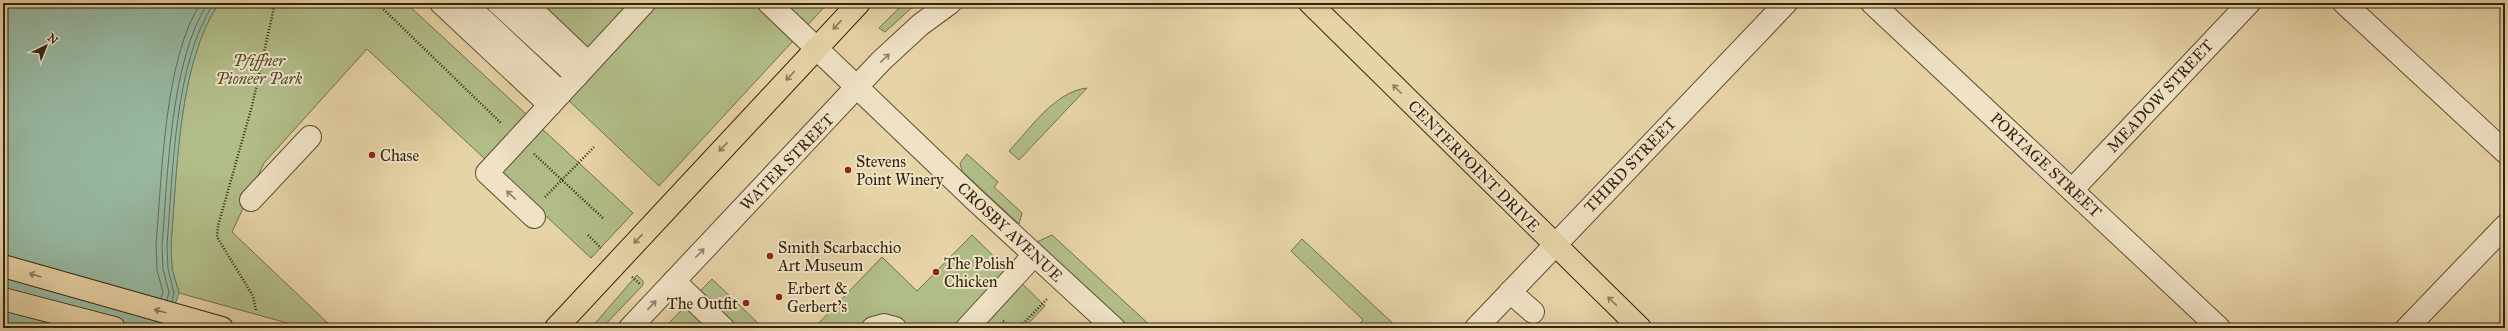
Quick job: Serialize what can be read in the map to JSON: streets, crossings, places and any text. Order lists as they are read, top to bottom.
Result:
{
  "streets": {
    "main road": ["CENTERPOINT DRIVE"],
    "street": [
      "MEADOW STREET",
      "WATER STREET",
      "THIRD STREET",
      "PORTAGE STREET",
      "CROSBY AVENUE"
    ]
  },
  "crossings": [
    ["MEADOW STREET", "PORTAGE STREET"],
    ["WATER STREET", "CROSBY AVENUE"],
    ["THIRD STREET", "CENTERPOINT DRIVE"]
  ],
  "one_way": ["WATER STREET", "CENTERPOINT DRIVE"],
  "parks": ["Pfiffner Pioneer Park"],
  "places": [
    "Chase",
    "Stevens Point Winery",
    "Smith Scarbacchio Art Museum",
    "The Polish Chicken",
    "Erbert & Gerbert's",
    "The Outfit"
  ],
  "north": "top right"
}
